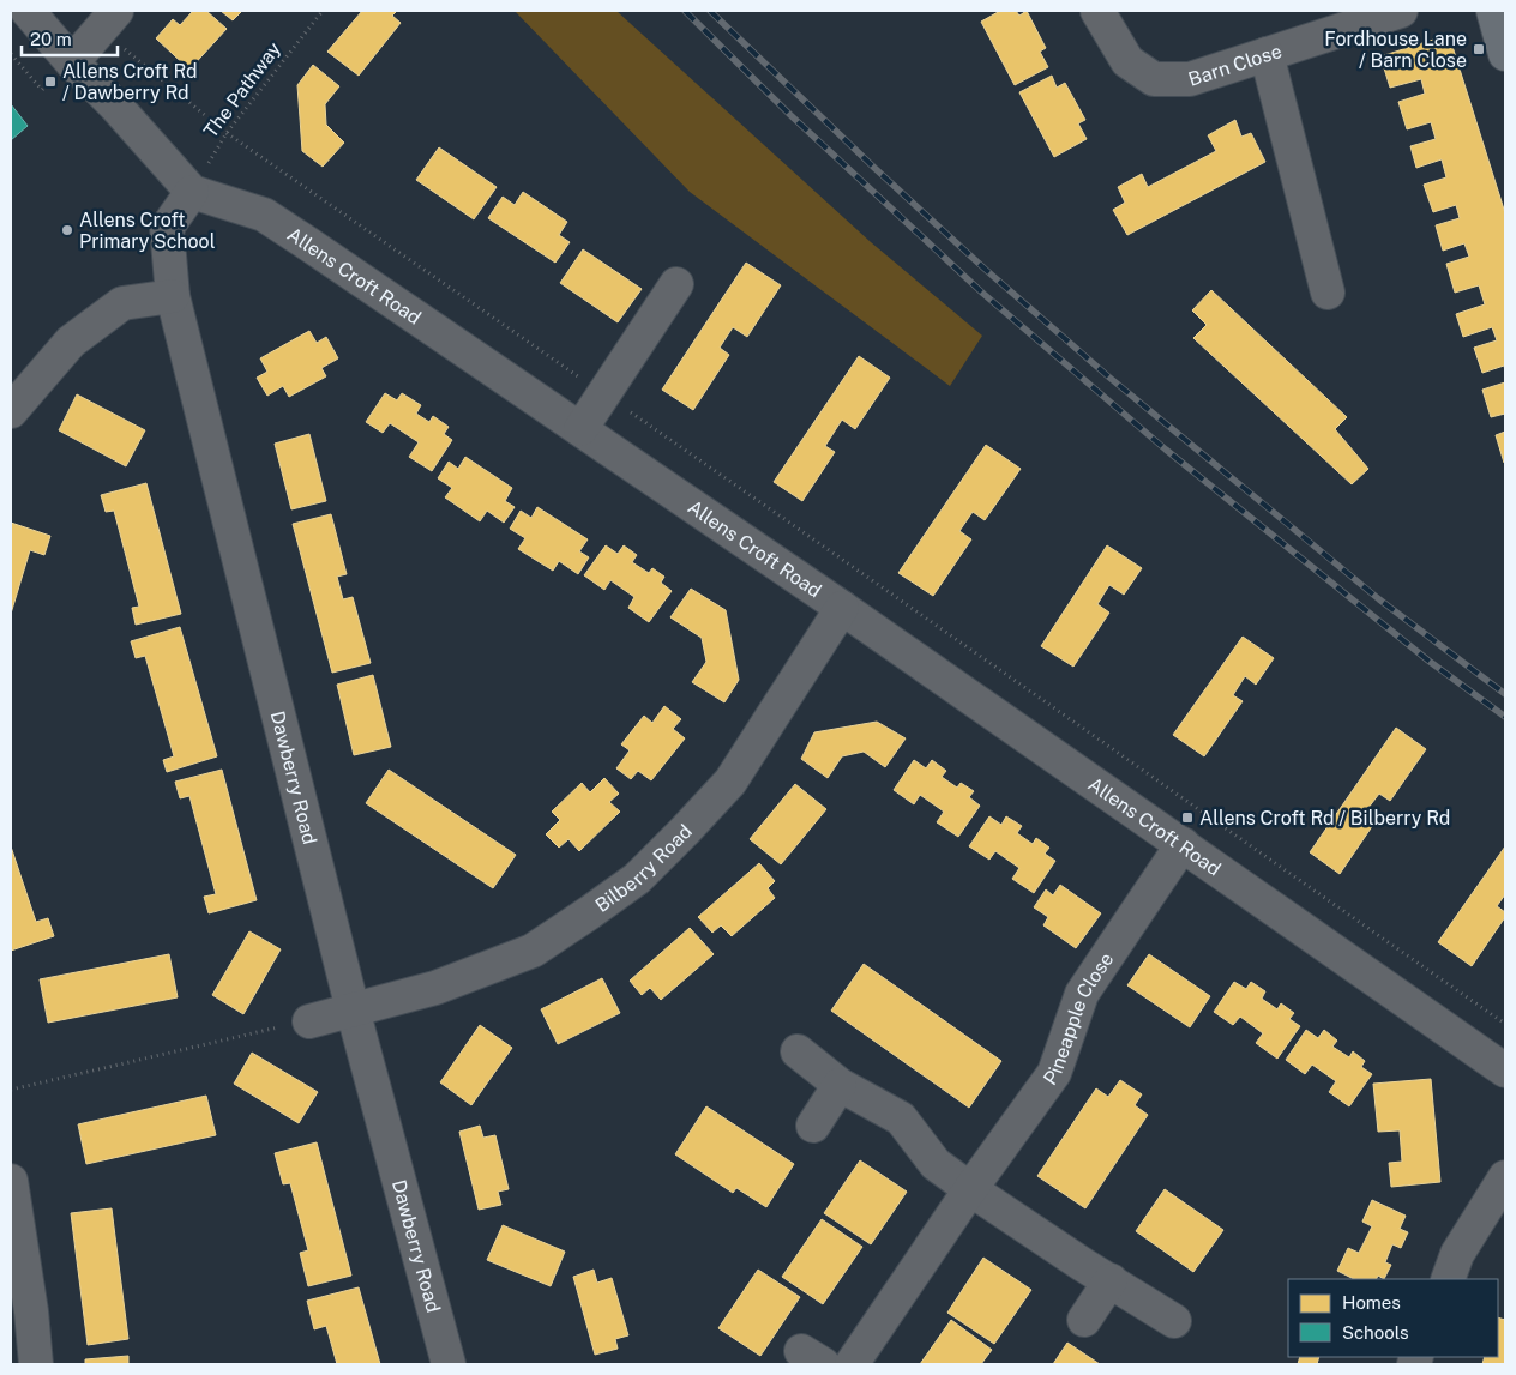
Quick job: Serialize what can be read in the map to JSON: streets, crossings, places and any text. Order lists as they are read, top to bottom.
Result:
{
  "streets": {
    "street": [
      "Barn Close",
      "Allens Croft Road",
      "Dawberry Road",
      "Bilberry Road",
      "Pineapple Close"
    ],
    "path": ["The Pathway"]
  },
  "crossings": [
    ["The Pathway", "Allens Croft Road"],
    ["The Pathway", "Dawberry Road"],
    ["Allens Croft Road", "Dawberry Road"],
    ["Allens Croft Road", "Bilberry Road"],
    ["Allens Croft Road", "Pineapple Close"],
    ["Dawberry Road", "Bilberry Road"]
  ],
  "places": {
    "transit": ["Fordhouse Lane / Barn Close", "Allens Croft Rd / Dawberry Rd", "Allens Croft Rd / Bilberry Rd"],
    "other": ["Allens Croft Primary School"]
  },
  "legend": ["Homes", "Schools"],
  "scale_bar": "20 m"
}
